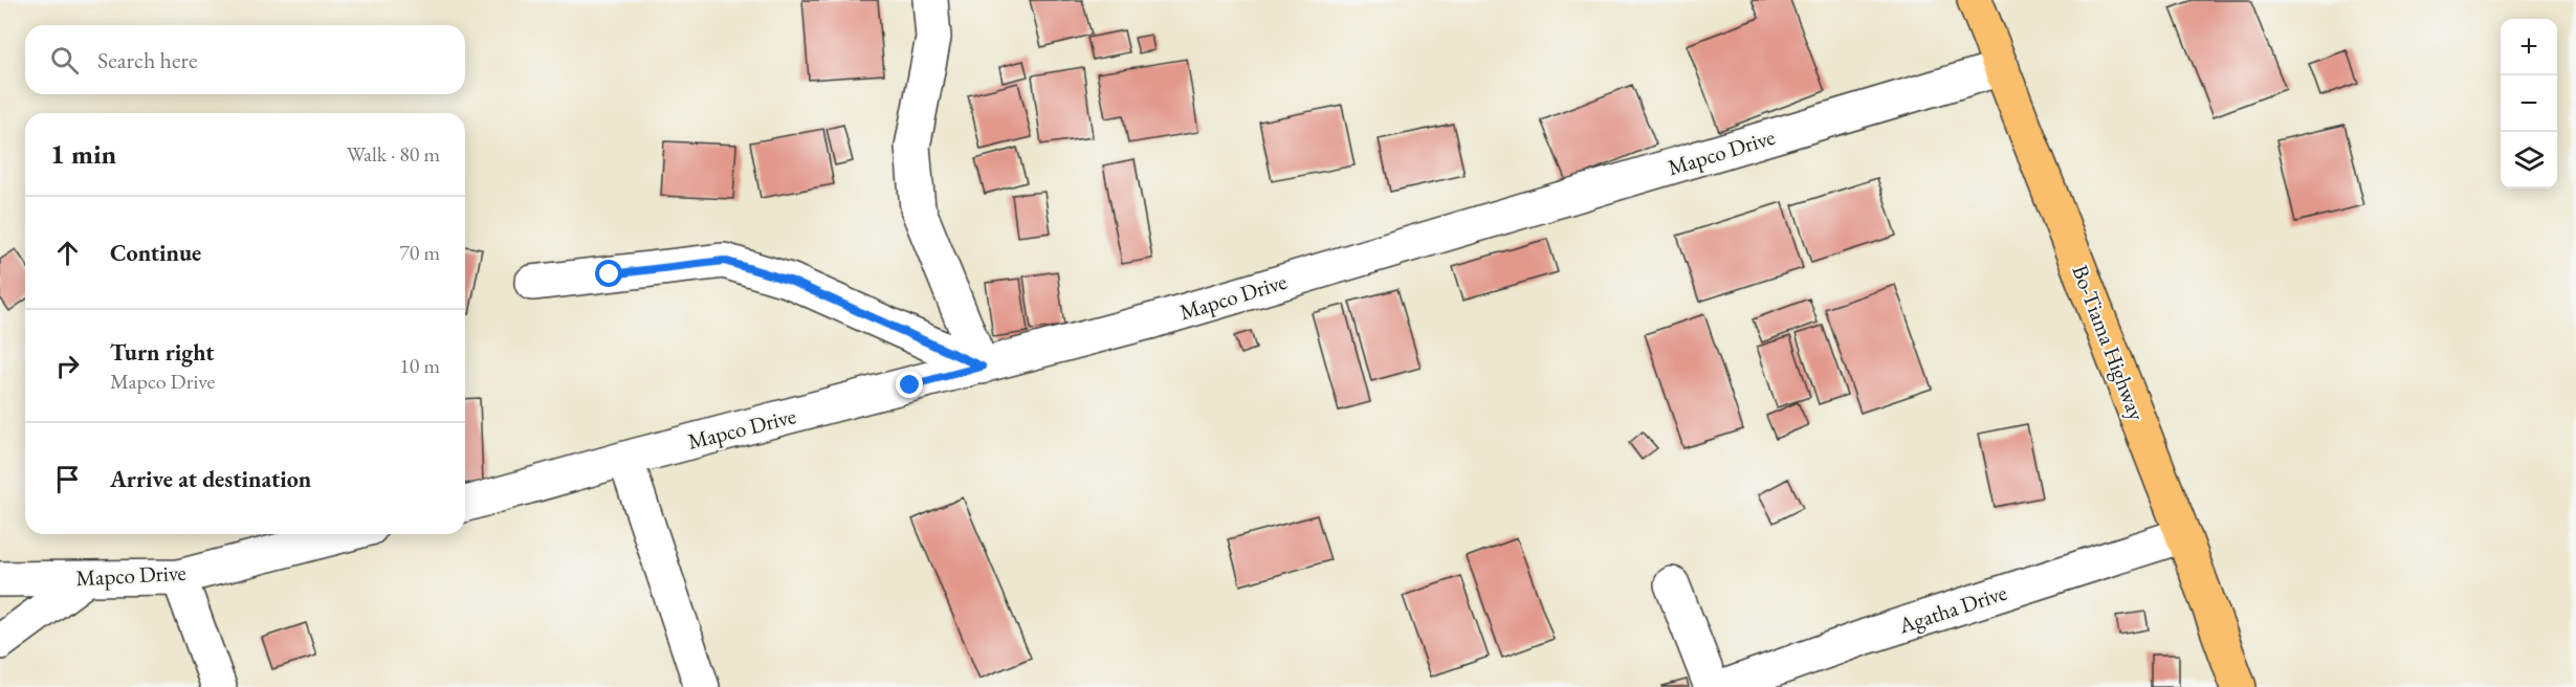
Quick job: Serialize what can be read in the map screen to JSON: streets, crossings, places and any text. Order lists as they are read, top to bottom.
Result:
{
  "streets": {
    "highway": ["Bo-Tiama Highway"],
    "street": ["Mapco Drive", "Agatha Drive"]
  },
  "crossings": [
    ["Mapco Drive", "Bo-Tiama Highway"],
    ["Bo-Tiama Highway", "Agatha Drive"]
  ],
  "page": {
    "map_buttons": ["+", "−"],
    "search": "Search here",
    "heading": ["1 min", "Walk · 80 m"],
    "list": [
      ["Continue", "70 m"],
      ["Turn right", "Mapco Drive", "10 m"],
      "Arrive at destination"
    ]
  }
}
